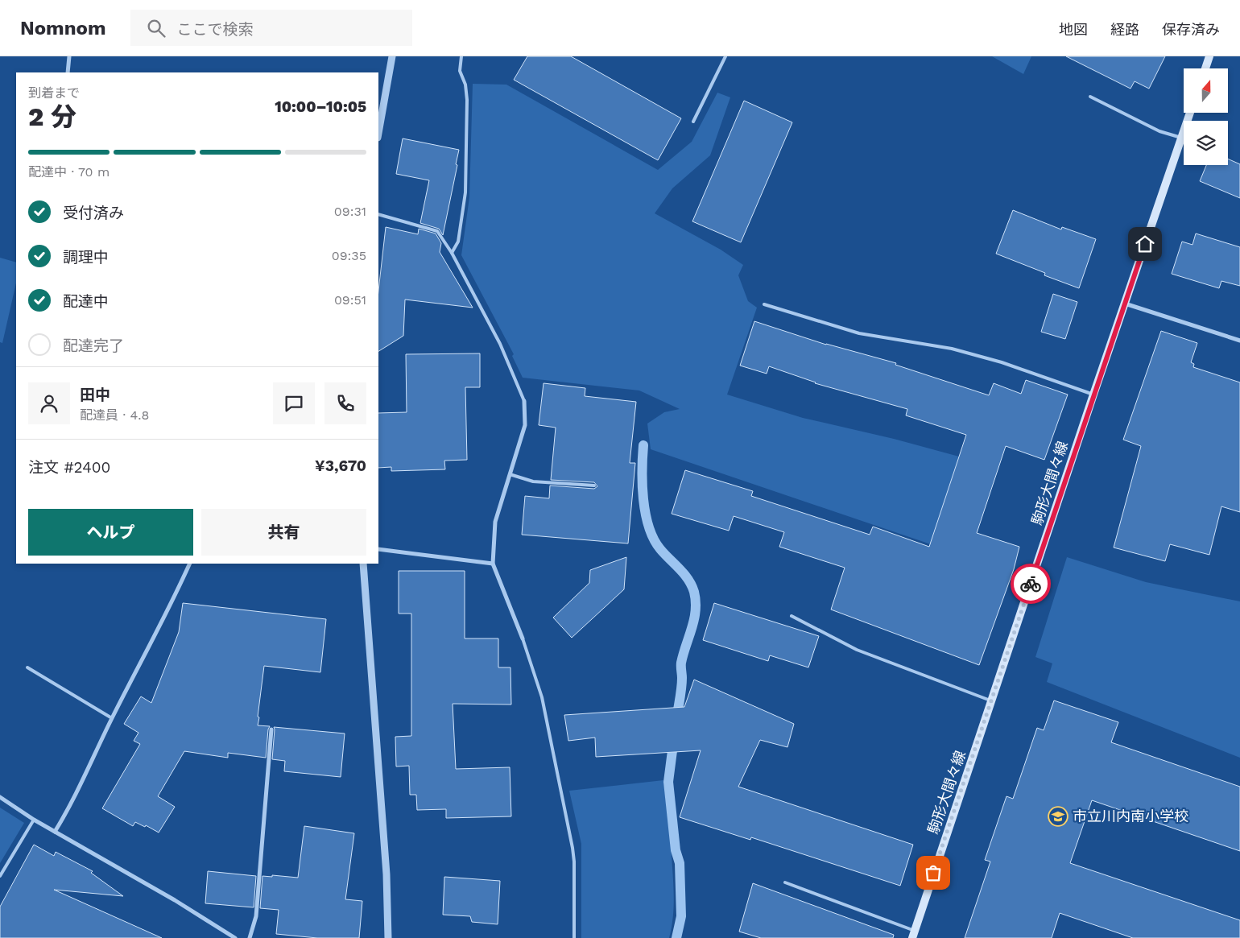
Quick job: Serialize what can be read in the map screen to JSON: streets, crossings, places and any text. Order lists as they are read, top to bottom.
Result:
{
  "streets": {
    "main road": ["駒形大間々線"]
  },
  "places": {
    "school or university": ["市立川内南小学校"]
  },
  "north": "top",
  "page": {
    "header": "Nomnom",
    "search": "ここで検索",
    "nav": ["地図", "経路", "保存済み"],
    "heading": ["2 分", "到着まで", "10:00–10:05"],
    "panel": [
      "田中",
      "配達員 · 4.8",
      "注文 #2400",
      "¥3,670"
    ],
    "bar": "配達中 · 70 m",
    "list": [
      ["受付済み", "09:31"],
      ["調理中", "09:35"],
      ["配達中", "09:51"],
      "配達完了"
    ],
    "buttons": ["ヘルプ", "共有"]
  }
}
